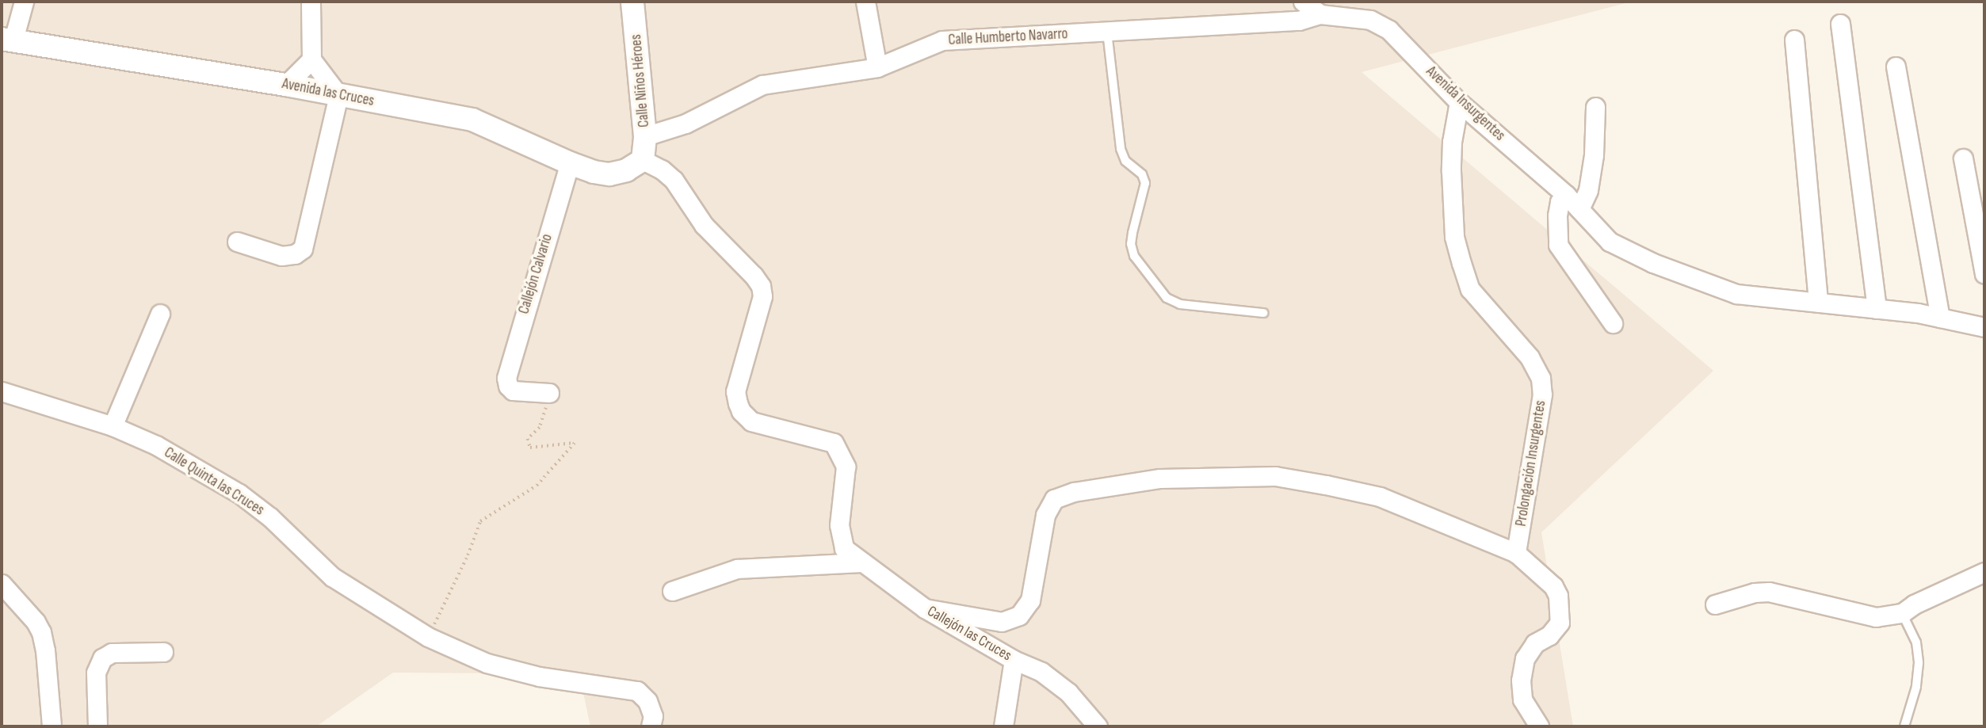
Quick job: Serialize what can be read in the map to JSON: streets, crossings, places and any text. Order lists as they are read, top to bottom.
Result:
{
  "streets": {
    "street": [
      "Calle Humberto Navarro",
      "Calle Niños Héroes",
      "Avenida las Cruces",
      "Avenida Insurgentes",
      "Callejón Calvario",
      "Prolongación Insurgentes",
      "Calle Quinta las Cruces",
      "Callejón las Cruces"
    ]
  },
  "crossings": [
    ["Calle Humberto Navarro", "Calle Niños Héroes"],
    ["Calle Humberto Navarro", "Avenida Insurgentes"],
    ["Calle Niños Héroes", "Avenida las Cruces"],
    ["Calle Niños Héroes", "Callejón las Cruces"],
    ["Avenida las Cruces", "Callejón Calvario"],
    ["Avenida las Cruces", "Callejón las Cruces"],
    ["Avenida Insurgentes", "Prolongación Insurgentes"]
  ]
}
